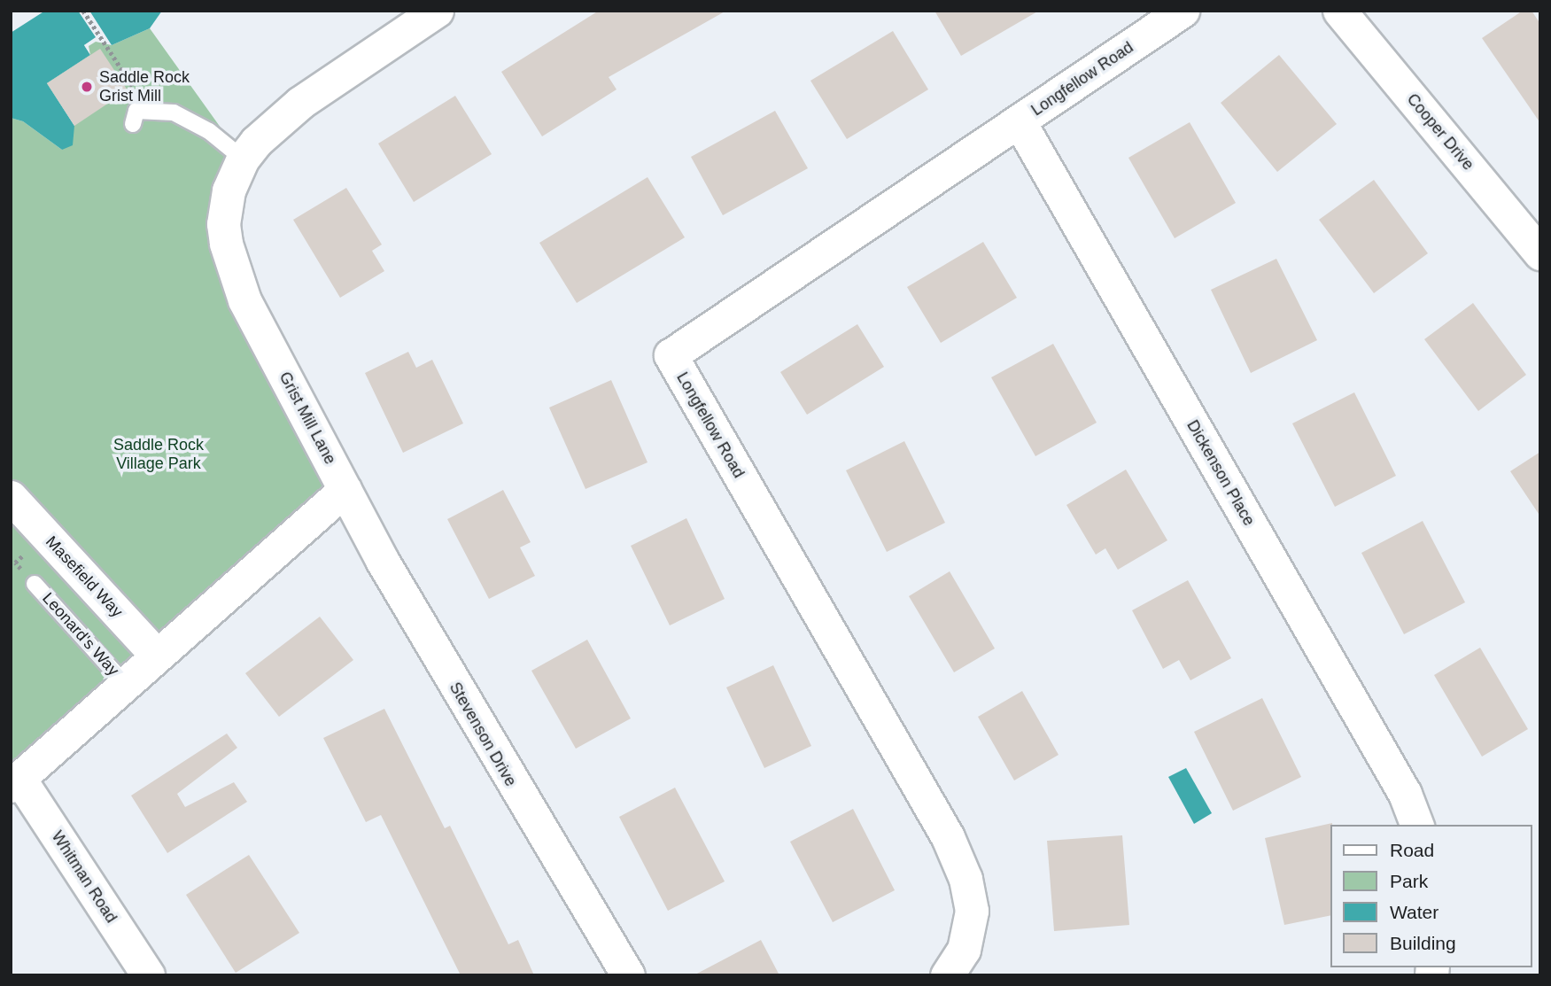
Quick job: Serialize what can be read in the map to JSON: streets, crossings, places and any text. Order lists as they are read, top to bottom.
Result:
{
  "streets": {
    "street": [
      "Longfellow Road",
      "Cooper Drive",
      "Grist Mill Lane",
      "Dickenson Place",
      "Masefield Way",
      "Stevenson Drive",
      "Whitman Road"
    ],
    "lane": ["Leonard's Way"]
  },
  "crossings": [
    ["Longfellow Road", "Dickenson Place"],
    ["Grist Mill Lane", "Stevenson Drive"]
  ],
  "parks": ["Saddle Rock Village Park"],
  "places": ["Saddle Rock Grist Mill"],
  "legend": [
    "Road",
    "Park",
    "Water",
    "Building"
  ]
}
